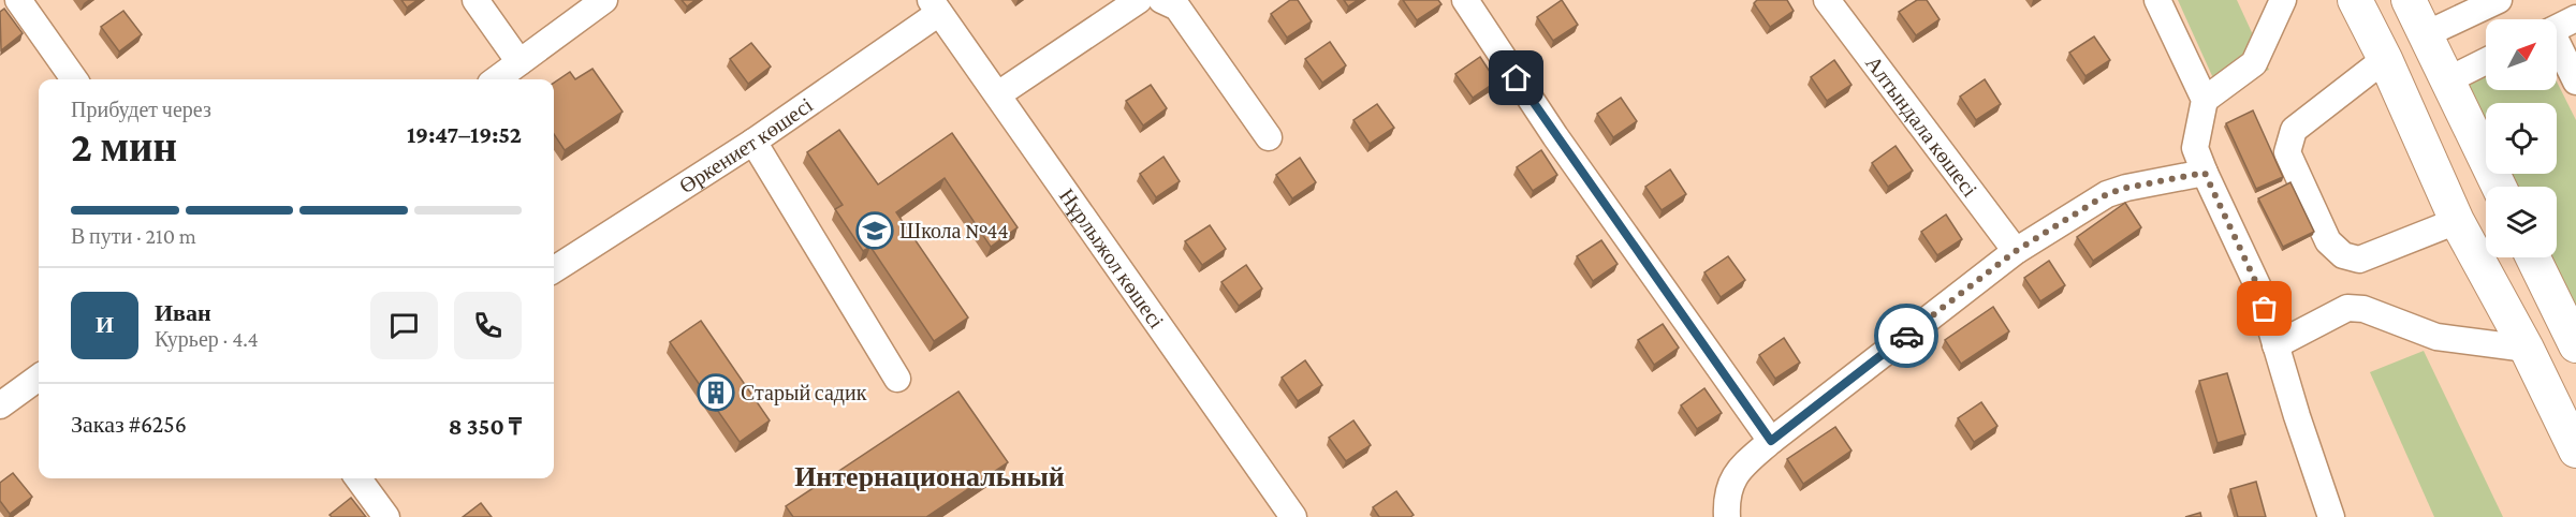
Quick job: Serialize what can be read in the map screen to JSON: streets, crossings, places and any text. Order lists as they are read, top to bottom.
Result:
{
  "streets": {
    "street": ["Алтындала көшесі", "Өркениет көшесі", "Нұрлыжол көшесі"]
  },
  "crossings": [
    ["Өркениет көшесі", "Нұрлыжол көшесі"]
  ],
  "districts": ["Интернациональный"],
  "places": {
    "school or university": ["Школа №44"],
    "building": ["Старый садик"]
  },
  "north": "top right",
  "page": {
    "heading": ["2 мин", "Прибудет через", "19:47–19:52"],
    "panel": [
      "Иван",
      "Курьер · 4.4",
      "Заказ #6256",
      "8 350 ₸"
    ],
    "bar": "В пути · 210 m",
    "round": "И"
  }
}
